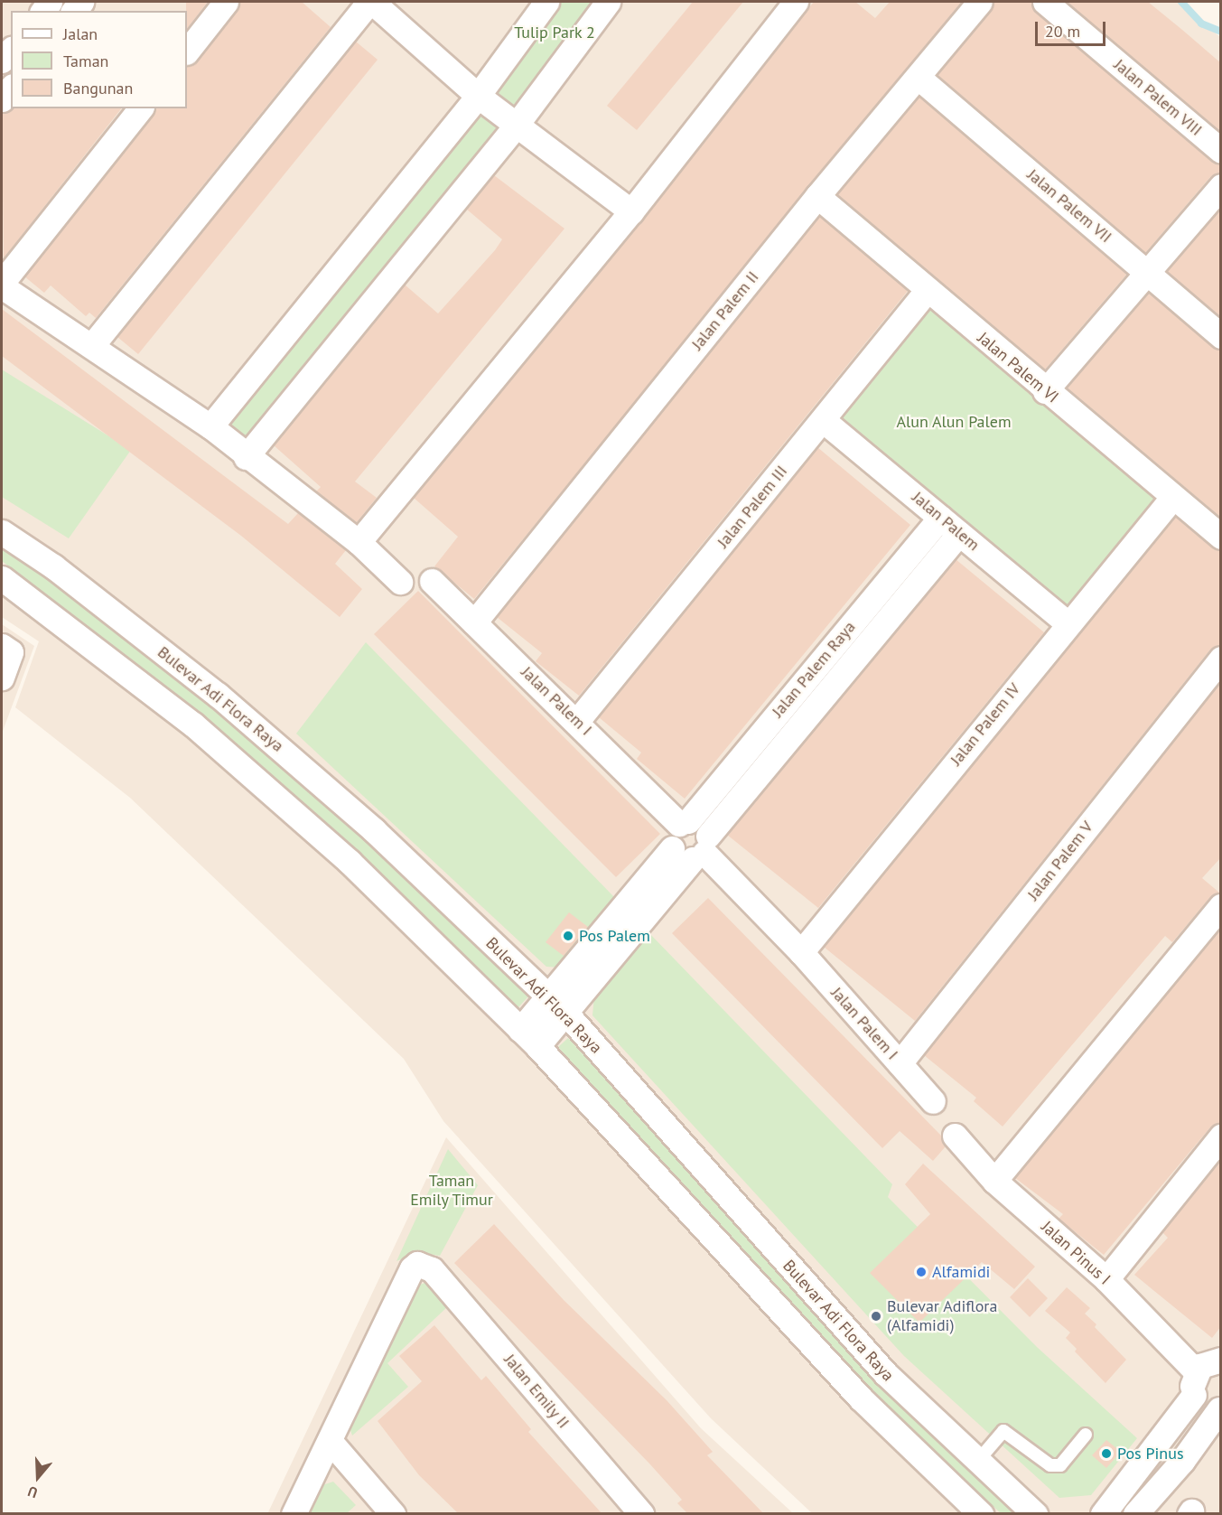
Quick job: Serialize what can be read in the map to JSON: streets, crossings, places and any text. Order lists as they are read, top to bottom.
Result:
{
  "streets": {
    "street": [
      "Jalan Palem VIII",
      "Jalan Palem VII",
      "Jalan Palem II",
      "Jalan Palem VI",
      "Jalan Palem III",
      "Jalan Palem",
      "Jalan Palem Raya",
      "Bulevar Adi Flora Raya",
      "Jalan Palem I",
      "Jalan Palem IV",
      "Jalan Palem V",
      "Jalan Pinus I",
      "Jalan Emily II"
    ]
  },
  "crossings": [
    ["Jalan Palem VII", "Jalan Palem II"],
    ["Jalan Palem II", "Jalan Palem VI"],
    ["Jalan Palem II", "Jalan Palem I"],
    ["Jalan Palem VI", "Jalan Palem III"],
    ["Jalan Palem VI", "Jalan Palem IV"],
    ["Jalan Palem III", "Jalan Palem"],
    ["Jalan Palem III", "Jalan Palem I"],
    ["Jalan Palem", "Jalan Palem Raya"],
    ["Jalan Palem", "Jalan Palem IV"],
    ["Jalan Palem Raya", "Bulevar Adi Flora Raya"],
    ["Jalan Palem Raya", "Jalan Palem I"],
    ["Jalan Palem I", "Jalan Palem IV"],
    ["Jalan Palem I", "Jalan Palem V"]
  ],
  "parks": ["Tulip Park 2", "Alun Alun Palem", "Taman Emily Timur"],
  "places": [
    "Pos Palem",
    "Alfamidi",
    "Bulevar Adiflora (Alfamidi)",
    "Pos Pinus"
  ],
  "legend": ["Jalan", "Taman", "Bangunan"],
  "scale_bar": "20 m",
  "north": "bottom"
}
